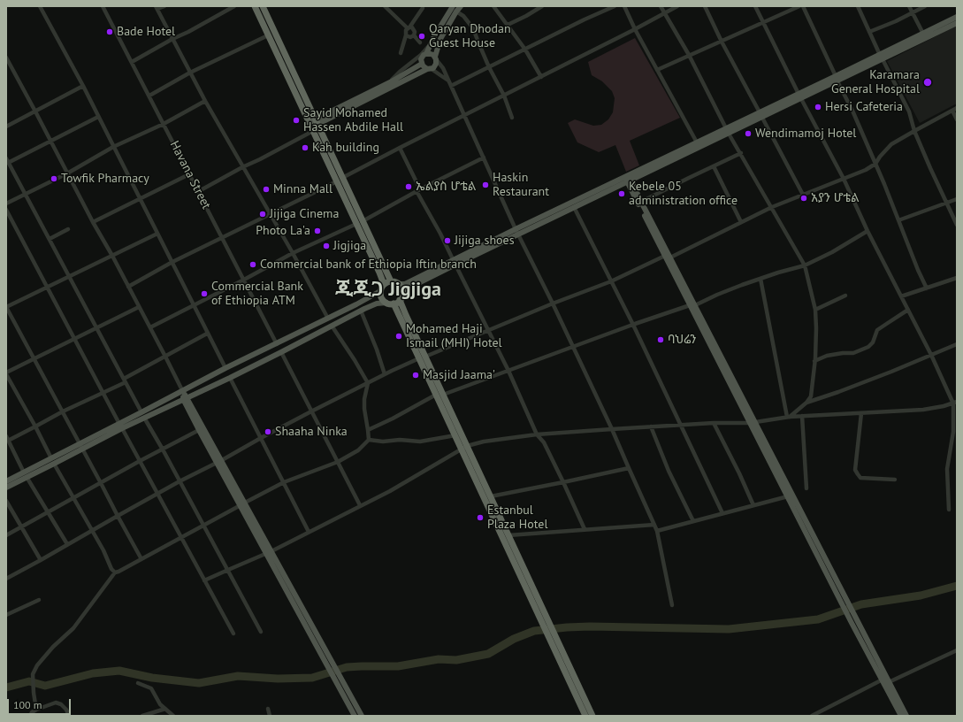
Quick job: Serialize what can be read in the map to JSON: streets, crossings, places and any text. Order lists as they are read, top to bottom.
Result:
{
  "streets": {
    "street": ["Havana Street"]
  },
  "districts": ["ጂጂጋ Jigjiga"],
  "places": [
    "Bade Hotel",
    "Qaryan Dhodan Guest House",
    "Karamara General Hospital",
    "Hersi Cafeteria",
    "Sayid Mohamed Hassen Abdile Hall",
    "Wendimamoj Hotel",
    "Kah building",
    "Towfik Pharmacy",
    "Haskin Restaurant",
    "ኤልያስ ሆቴል",
    "Minna Mall",
    "Kebele 05 administration office",
    "አያን ሆቴል",
    "Jijiga Cinema",
    "Photo La'a",
    "Jijiga shoes",
    "Jigjiga",
    "Commercial bank of Ethiopia Iftin branch",
    "Commercial Bank of Ethiopia ATM",
    "Mohamed Haji Ismail (MHI) Hotel",
    "ባህሬን",
    "Masjid Jaama'",
    "Shaaha Ninka",
    "Estanbul Plaza Hotel"
  ],
  "scale_bar": "100 m"
}
